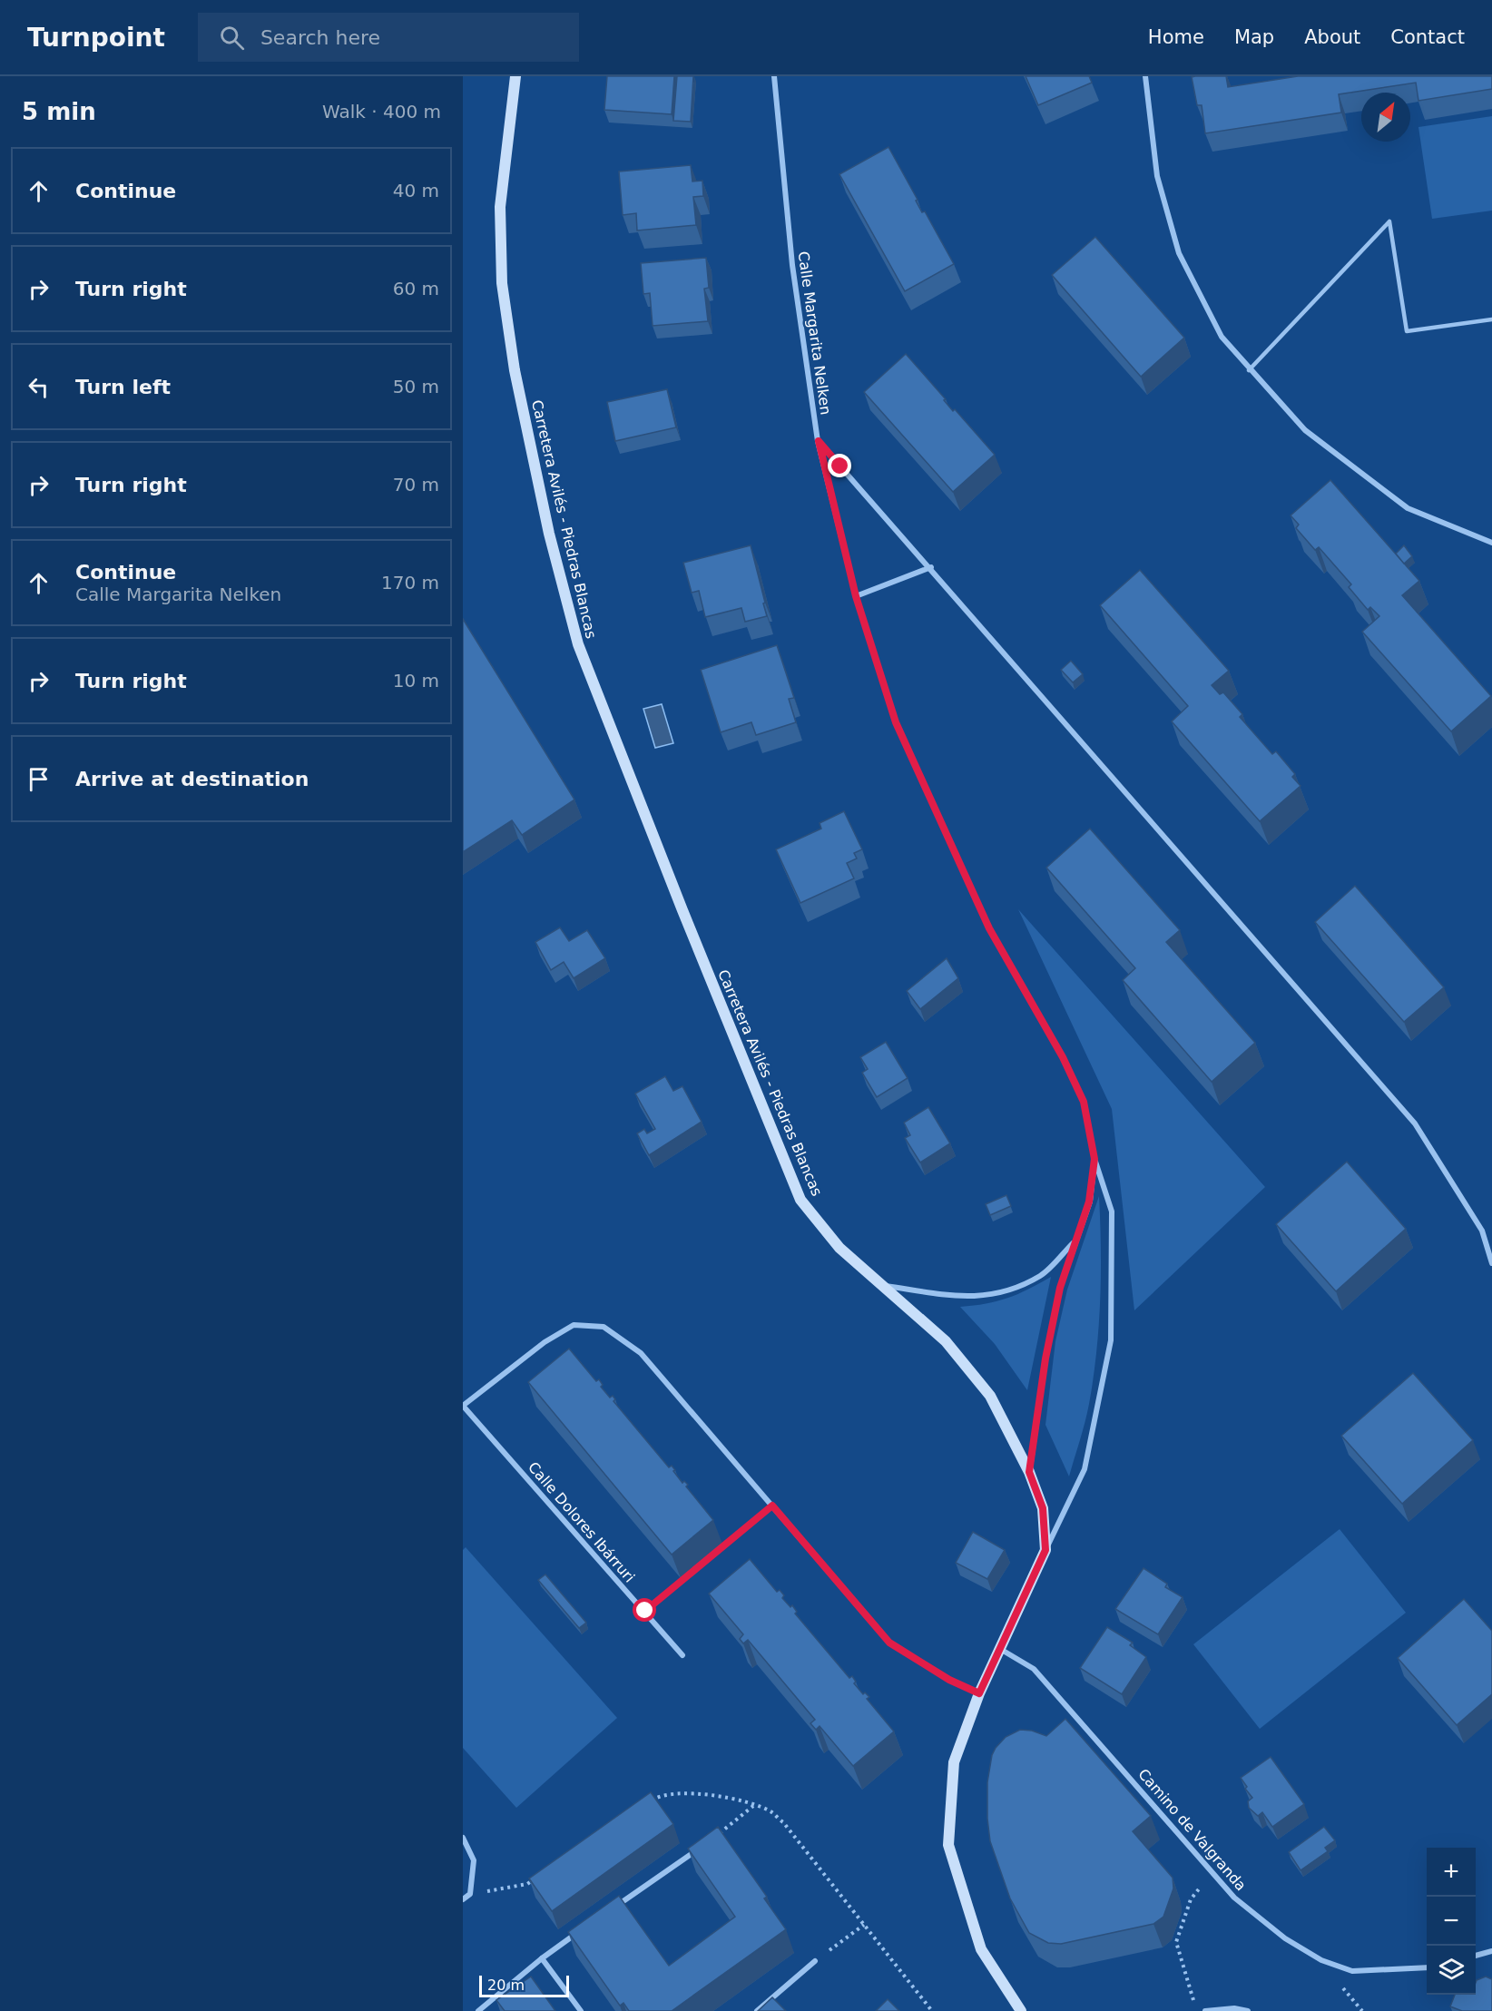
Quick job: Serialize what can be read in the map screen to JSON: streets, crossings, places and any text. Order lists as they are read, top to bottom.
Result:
{
  "streets": {
    "street": [
      "Calle Margarita Nelken",
      "Carretera Avilés - Piedras Blancas",
      "Calle Dolores Ibárruri",
      "Camino de Valgranda"
    ]
  },
  "crossings": [
    ["Carretera Avilés - Piedras Blancas", "Camino de Valgranda"]
  ],
  "scale_bar": "20 m",
  "north": "top right",
  "page": {
    "header": "Turnpoint",
    "search": "Search here",
    "nav": [
      "Home",
      "Map",
      "About",
      "Contact"
    ],
    "heading": ["5 min", "Walk · 400 m"],
    "list": [
      ["Continue", "40 m"],
      ["Turn right", "60 m"],
      ["Turn left", "50 m"],
      ["Turn right", "70 m"],
      ["Continue", "Calle Margarita Nelken", "170 m"],
      ["Turn right", "10 m"],
      "Arrive at destination"
    ],
    "map_buttons": ["+", "−"],
    "scale": "20 m"
  }
}
